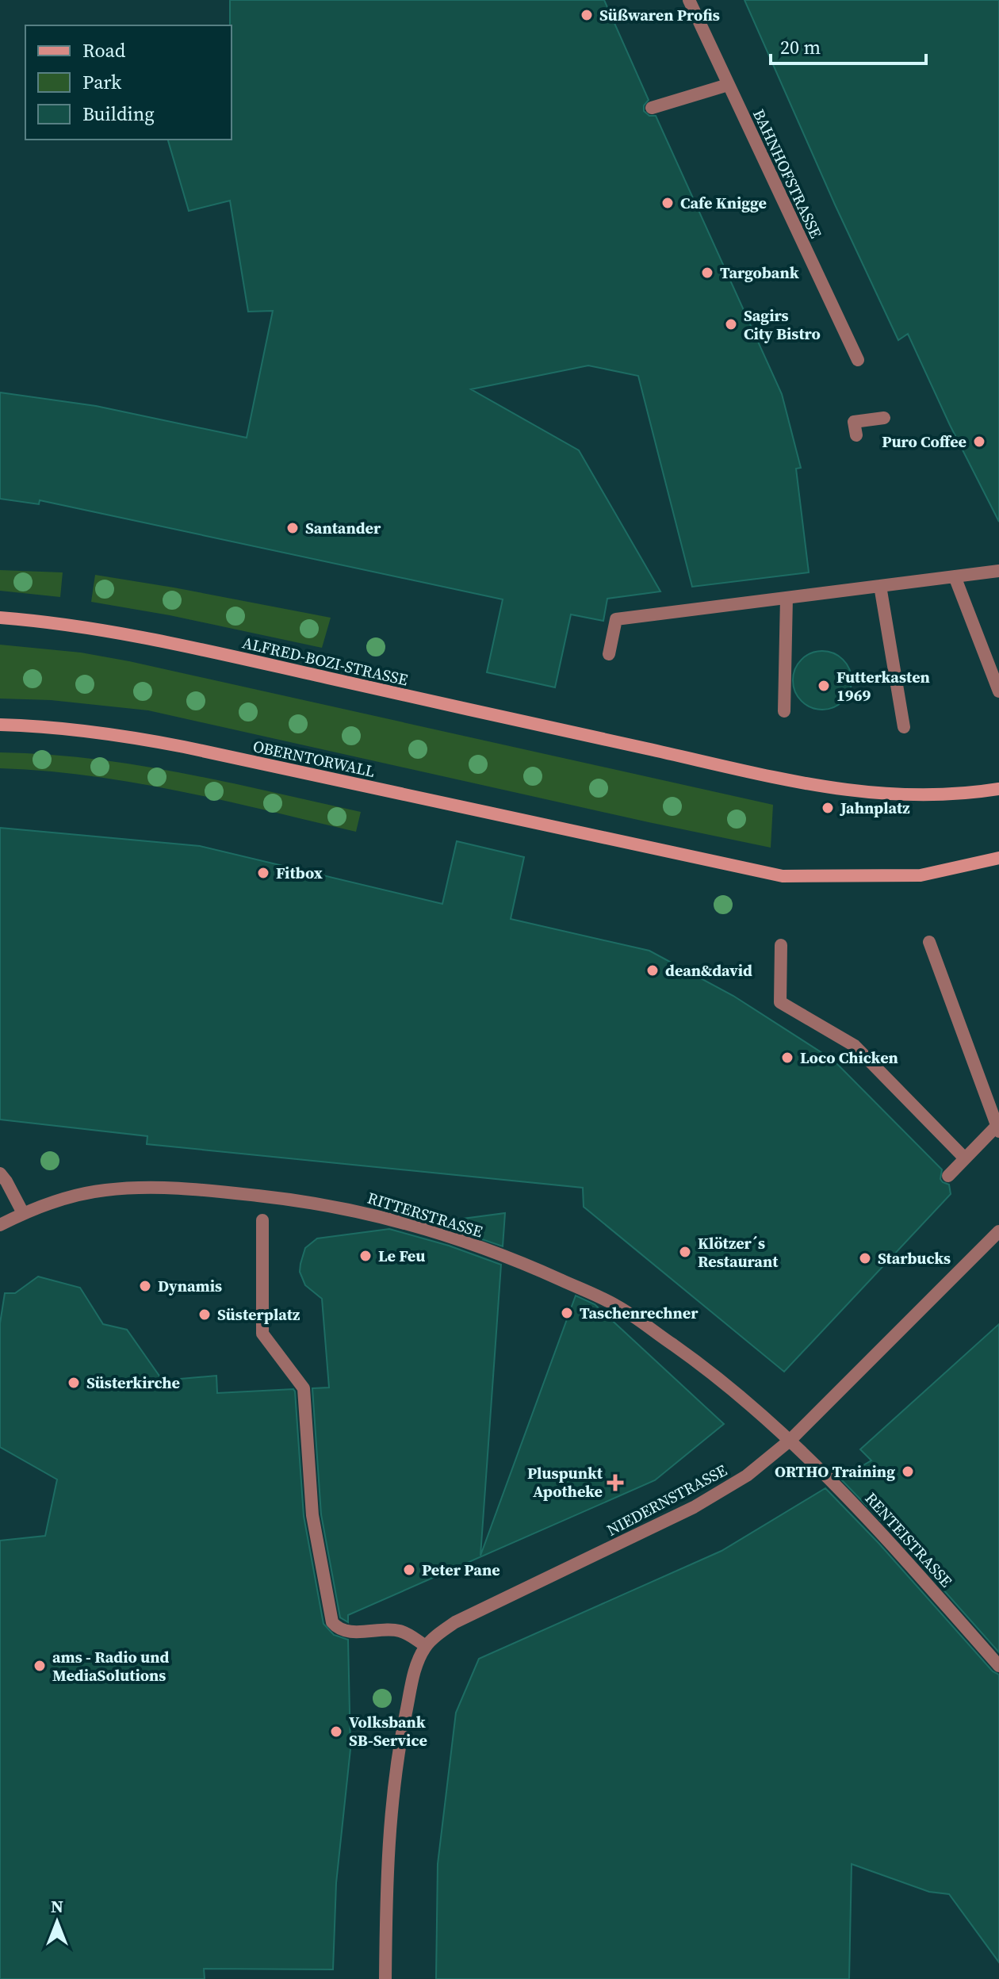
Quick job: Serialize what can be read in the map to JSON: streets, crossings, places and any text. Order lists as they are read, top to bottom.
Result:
{
  "streets": {
    "street": [
      "BAHNHOFSTRASSE",
      "ALFRED-BOZI-STRASSE",
      "OBERNTORWALL",
      "RITTERSTRASSE",
      "NIEDERNSTRASSE",
      "RENTEISTRASSE"
    ]
  },
  "crossings": [
    ["RITTERSTRASSE", "NIEDERNSTRASSE"],
    ["RITTERSTRASSE", "RENTEISTRASSE"],
    ["NIEDERNSTRASSE", "RENTEISTRASSE"]
  ],
  "places": {
    "other": [
      "Süßwaren Profis",
      "Cafe Knigge",
      "Targobank",
      "Sagirs City Bistro",
      "Puro Coffee",
      "Santander",
      "Futterkasten 1969",
      "Jahnplatz",
      "Fitbox",
      "dean&david",
      "Loco Chicken",
      "Klötzer´s Restaurant",
      "Le Feu",
      "Starbucks",
      "Dynamis",
      "Taschenrechner",
      "Süsterplatz",
      "Süsterkirche",
      "ORTHO Training",
      "Peter Pane",
      "ams - Radio und MediaSolutions",
      "Volksbank SB-Service"
    ],
    "health": ["Pluspunkt Apotheke"]
  },
  "legend": ["Road", "Park", "Building"],
  "scale_bar": "20 m",
  "north": "top"
}
